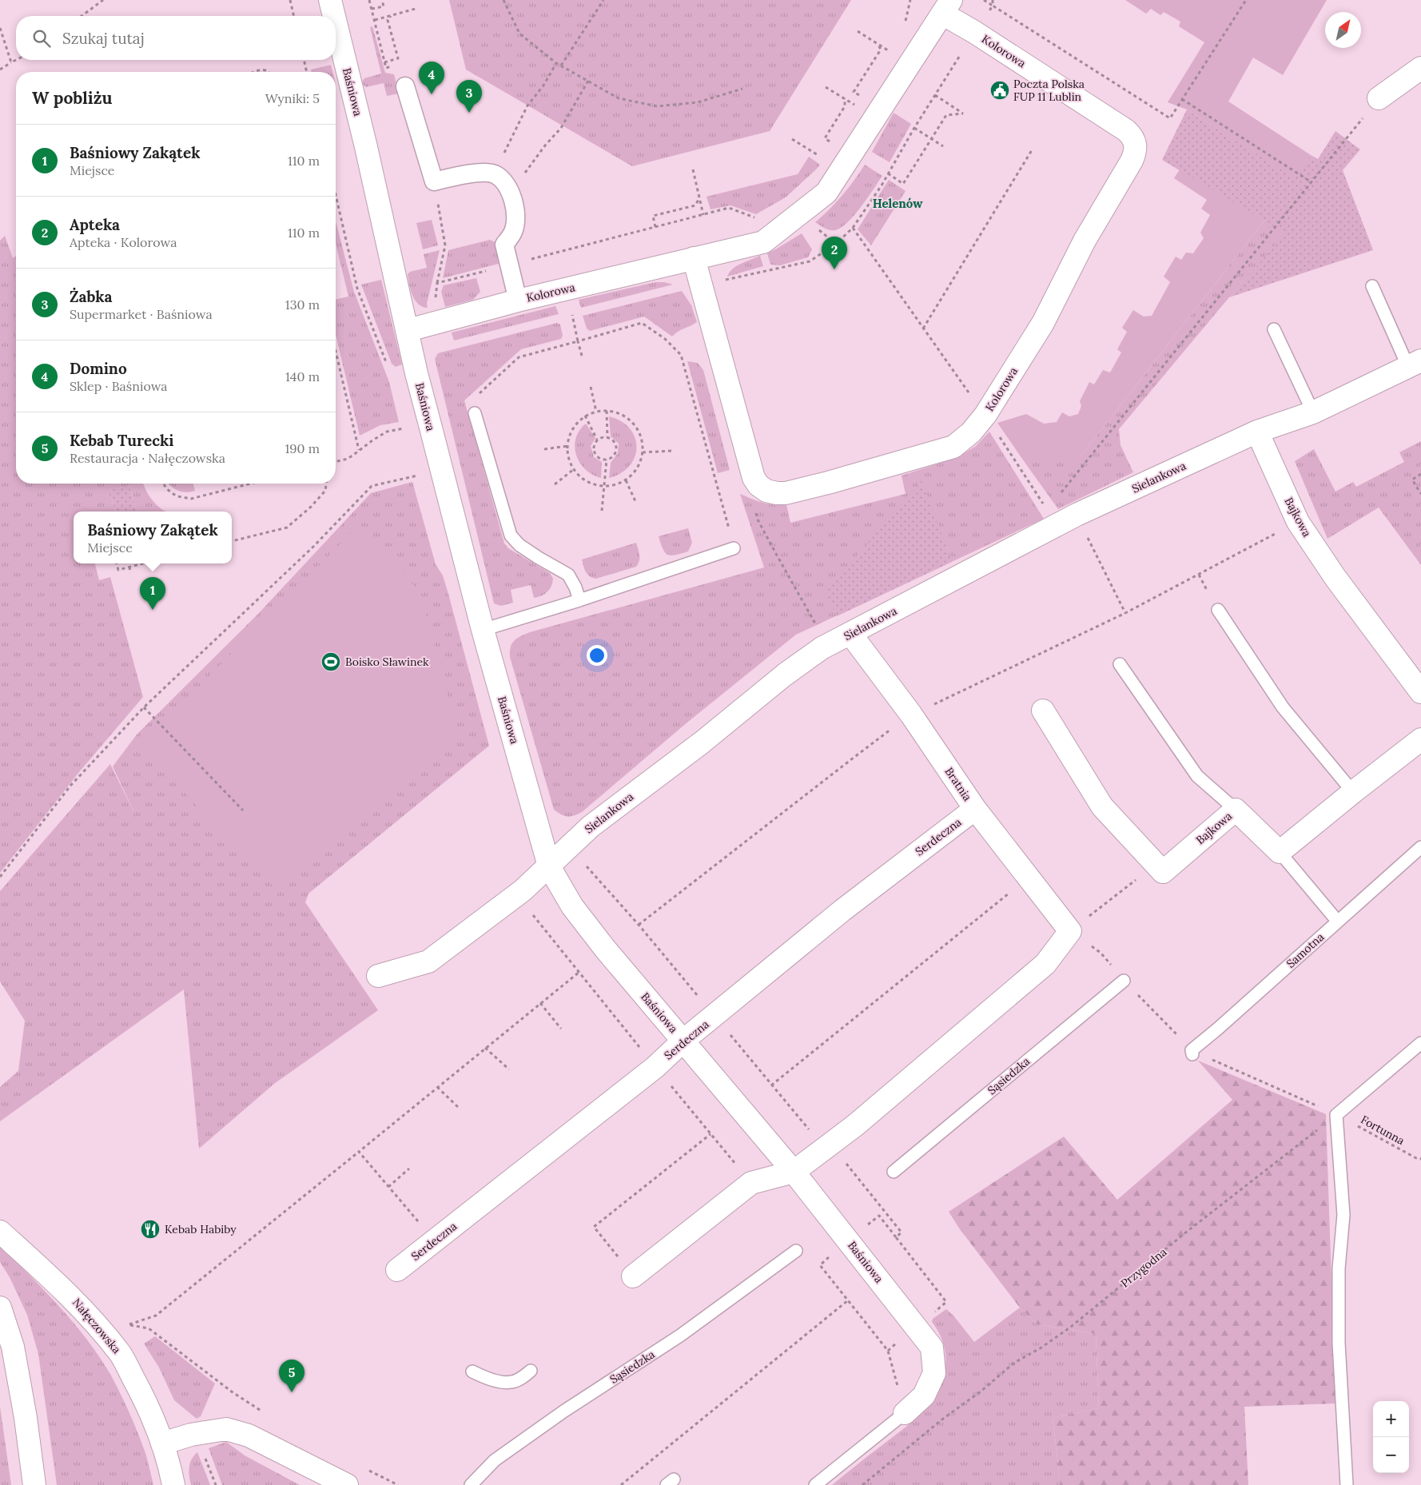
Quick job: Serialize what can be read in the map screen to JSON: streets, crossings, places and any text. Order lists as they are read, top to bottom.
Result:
{
  "streets": {
    "street": [
      "Kolorowa",
      "Baśniowa",
      "Sielankowa",
      "Bajkowa",
      "Bratnia",
      "Serdeczna",
      "Nałęczowska"
    ],
    "lane": ["Samotna", "Sąsiedzka"],
    "path": ["Fortunna", "Przygodna"]
  },
  "crossings": [
    ["Kolorowa", "Baśniowa"],
    ["Baśniowa", "Sielankowa"],
    ["Baśniowa", "Serdeczna"],
    ["Sielankowa", "Bajkowa"],
    ["Sielankowa", "Bratnia"],
    ["Bratnia", "Serdeczna"],
    ["Fortunna", "Przygodna"]
  ],
  "districts": ["Helenów"],
  "places": {
    "public building": ["Poczta Polska FUP 11 Lublin"],
    "sports": ["Boisko Sławinek"],
    "restaurant": ["Kebab Habiby"]
  },
  "north": "top right",
  "page": {
    "search": "Szukaj tutaj",
    "pins": [
      "4",
      "3",
      "2",
      "1",
      "5"
    ],
    "heading": ["W pobliżu", "Wyniki: 5"],
    "list": [
      {
        "mark": "1",
        "name": "Baśniowy Zakątek",
        "note": "Miejsce",
        "value": "110 m"
      },
      {
        "mark": "2",
        "name": "Apteka",
        "note": "Apteka · Kolorowa",
        "value": "110 m"
      },
      {
        "mark": "3",
        "name": "Żabka",
        "note": "Supermarket · Baśniowa",
        "value": "130 m"
      },
      {
        "mark": "4",
        "name": "Domino",
        "note": "Sklep · Baśniowa",
        "value": "140 m"
      },
      {
        "mark": "5",
        "name": "Kebab Turecki",
        "note": "Restauracja · Nałęczowska",
        "value": "190 m"
      }
    ],
    "popup": ["Baśniowy Zakątek", "Miejsce"],
    "map_buttons": ["+", "−"]
  }
}
